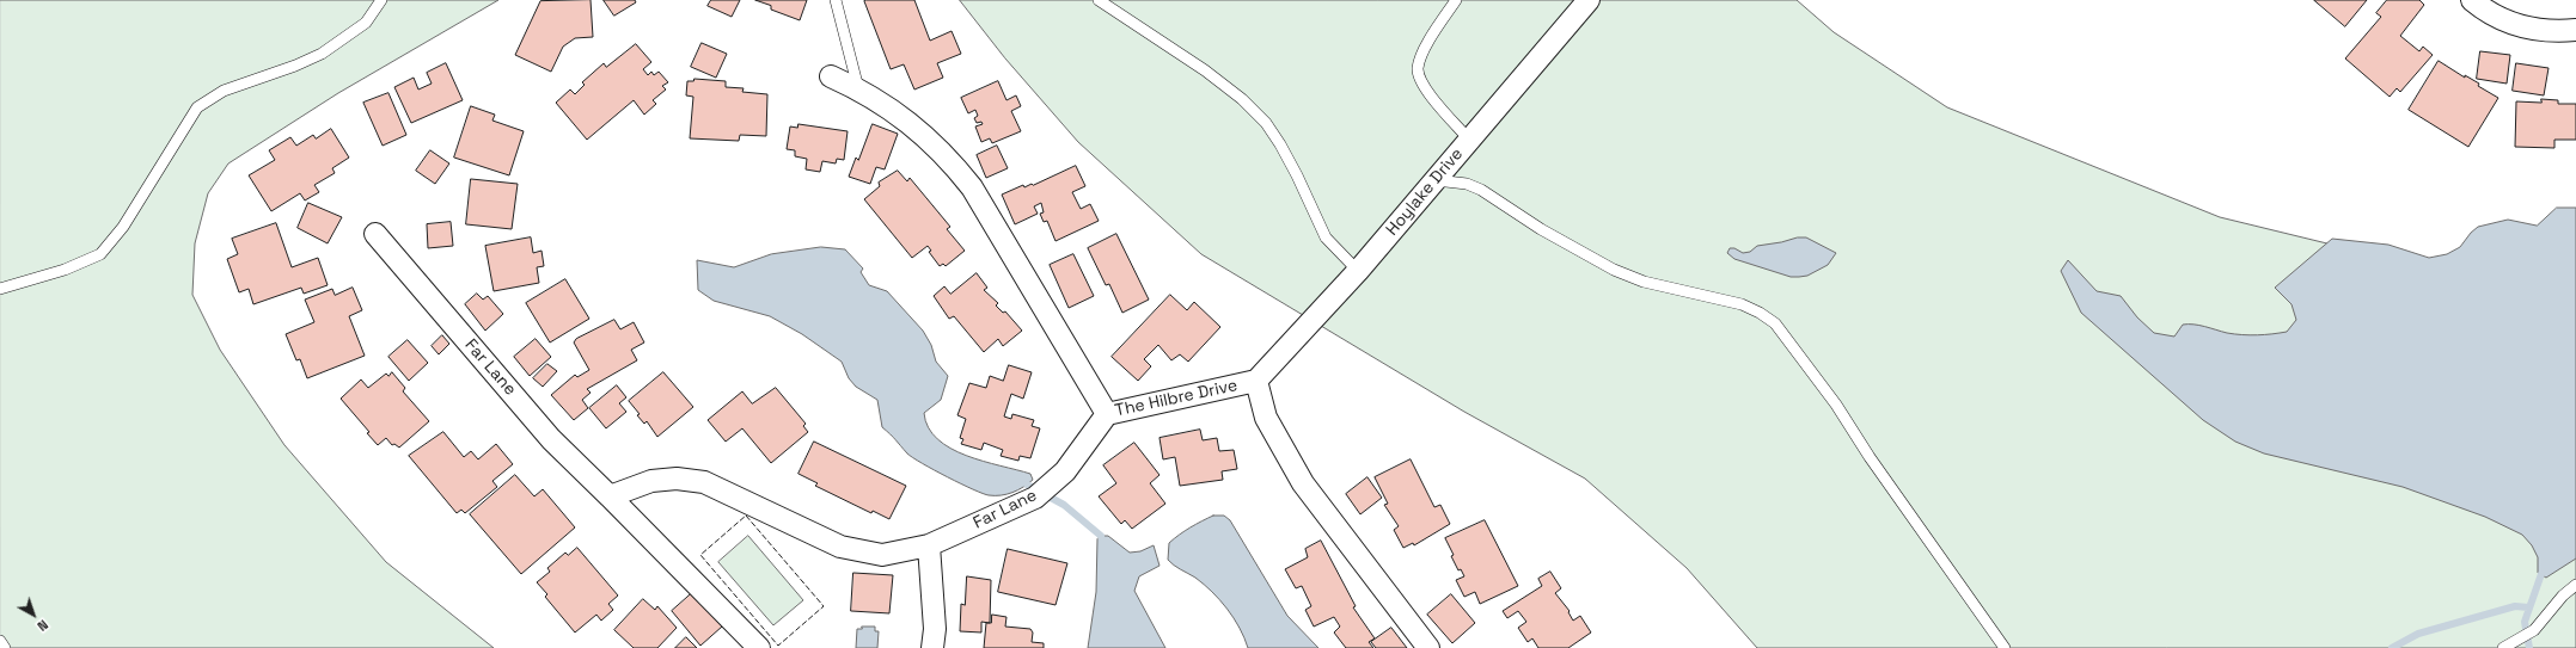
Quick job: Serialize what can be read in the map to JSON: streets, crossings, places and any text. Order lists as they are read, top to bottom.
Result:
{
  "streets": {
    "street": ["Hoylake Drive", "Far Lane", "The Hilbre Drive"]
  },
  "crossings": [
    ["Hoylake Drive", "The Hilbre Drive"],
    ["Far Lane", "The Hilbre Drive"]
  ],
  "north": "bottom right"
}
